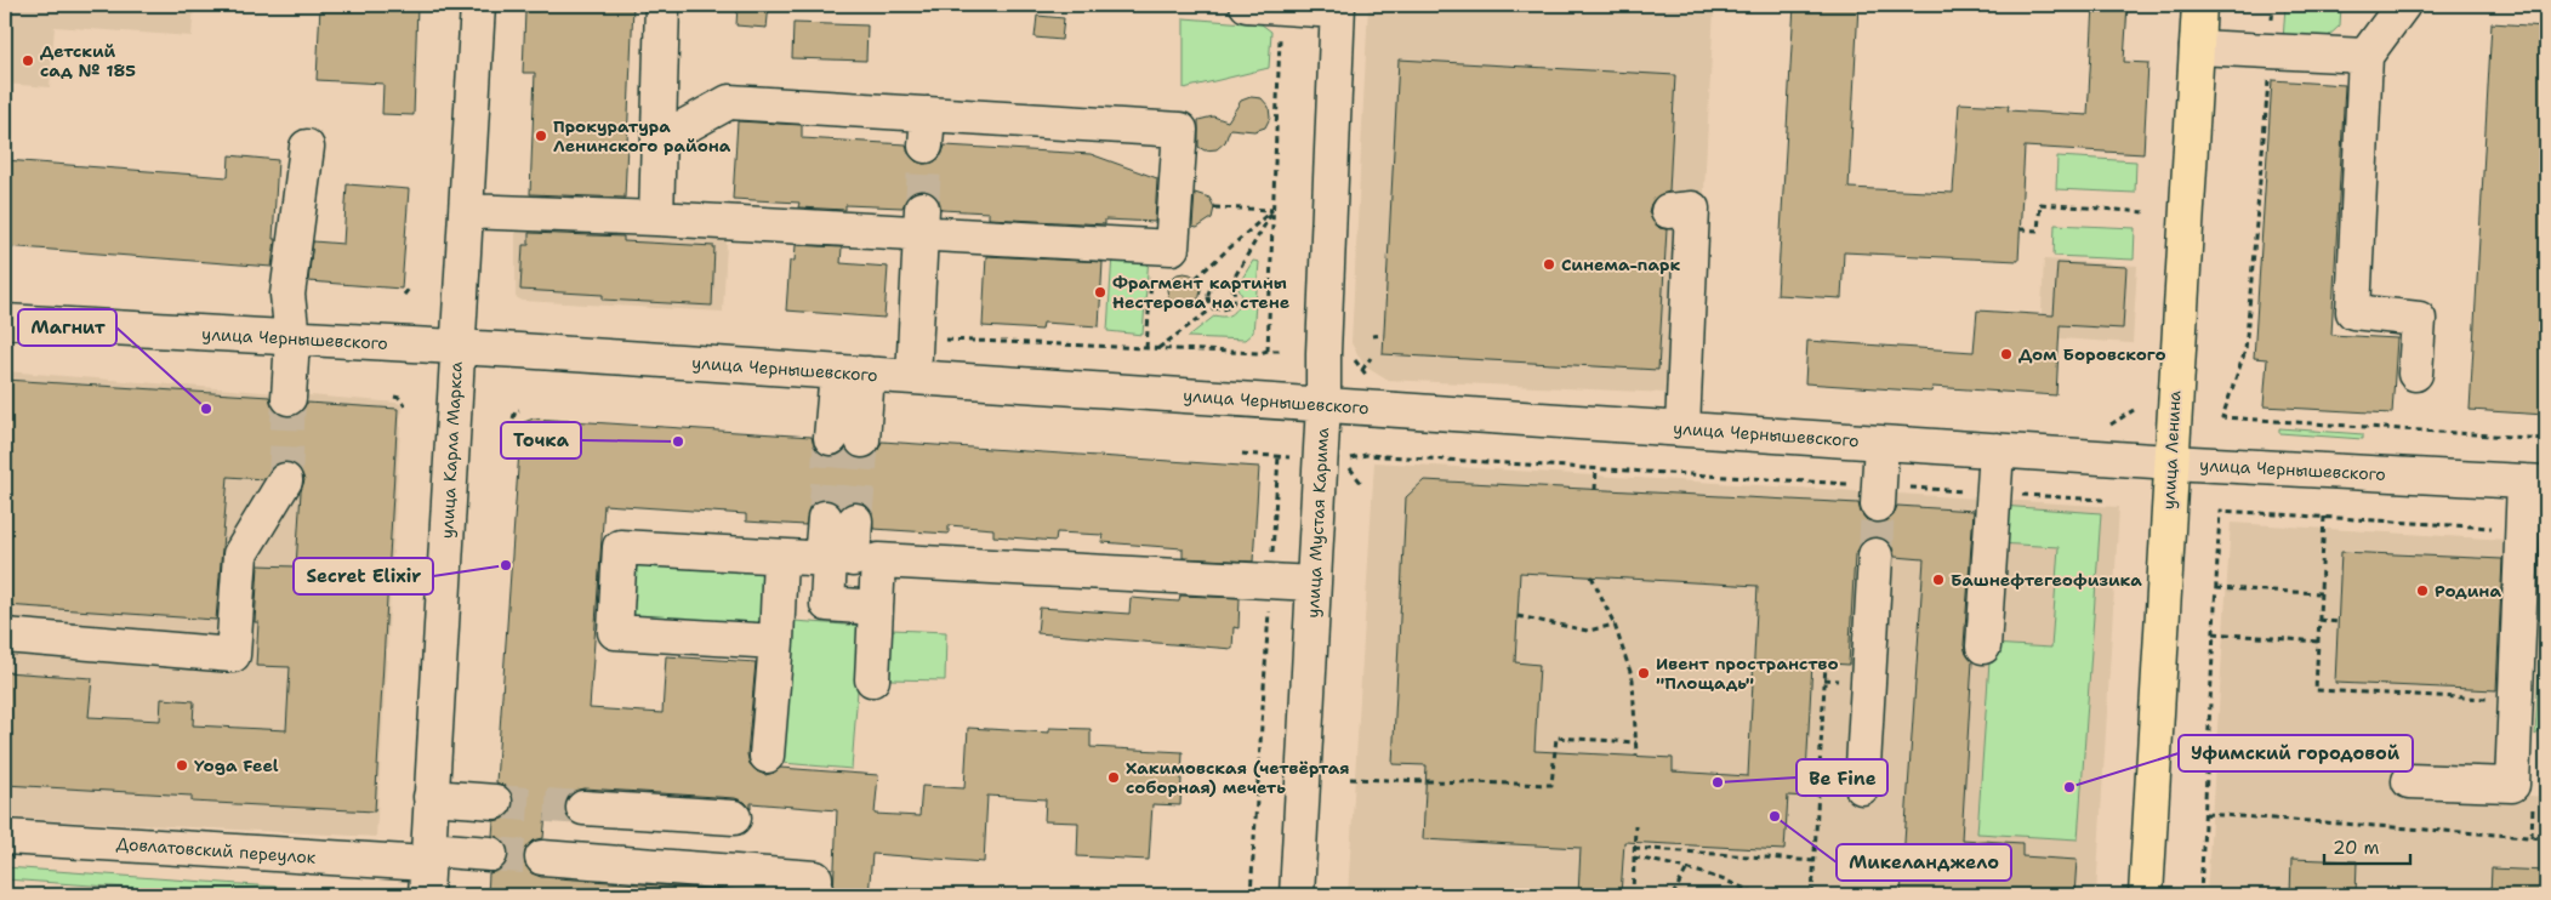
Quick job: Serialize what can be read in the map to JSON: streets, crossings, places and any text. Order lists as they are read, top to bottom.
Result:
{
  "streets": {
    "main road": ["улица Ленина"],
    "street": [
      "улица Чернышевского",
      "улица Карла Маркса",
      "улица Мустая Карима",
      "Довлатовский переулок"
    ]
  },
  "crossings": [
    ["улица Чернышевского", "улица Карла Маркса"],
    ["улица Чернышевского", "улица Ленина"],
    ["улица Чернышевского", "улица Мустая Карима"],
    ["улица Карла Маркса", "Довлатовский переулок"]
  ],
  "places": [
    "Детский сад № 185",
    "Прокуратура Ленинского района",
    "Синема-парк",
    "Фрагмент картины Нестерова на стене",
    "Дом Боровского",
    "Магнит",
    "Точка",
    "Secret Elixir",
    "Башнефтегеофизика",
    "Родина",
    "Ивент пространство \"Площадь\"",
    "Yoga Feel",
    "Хакимовская (четвёртая соборная) мечеть",
    "Be Fine",
    "Уфимский городовой",
    "Микеланджело"
  ],
  "scale_bar": "20 m"
}
